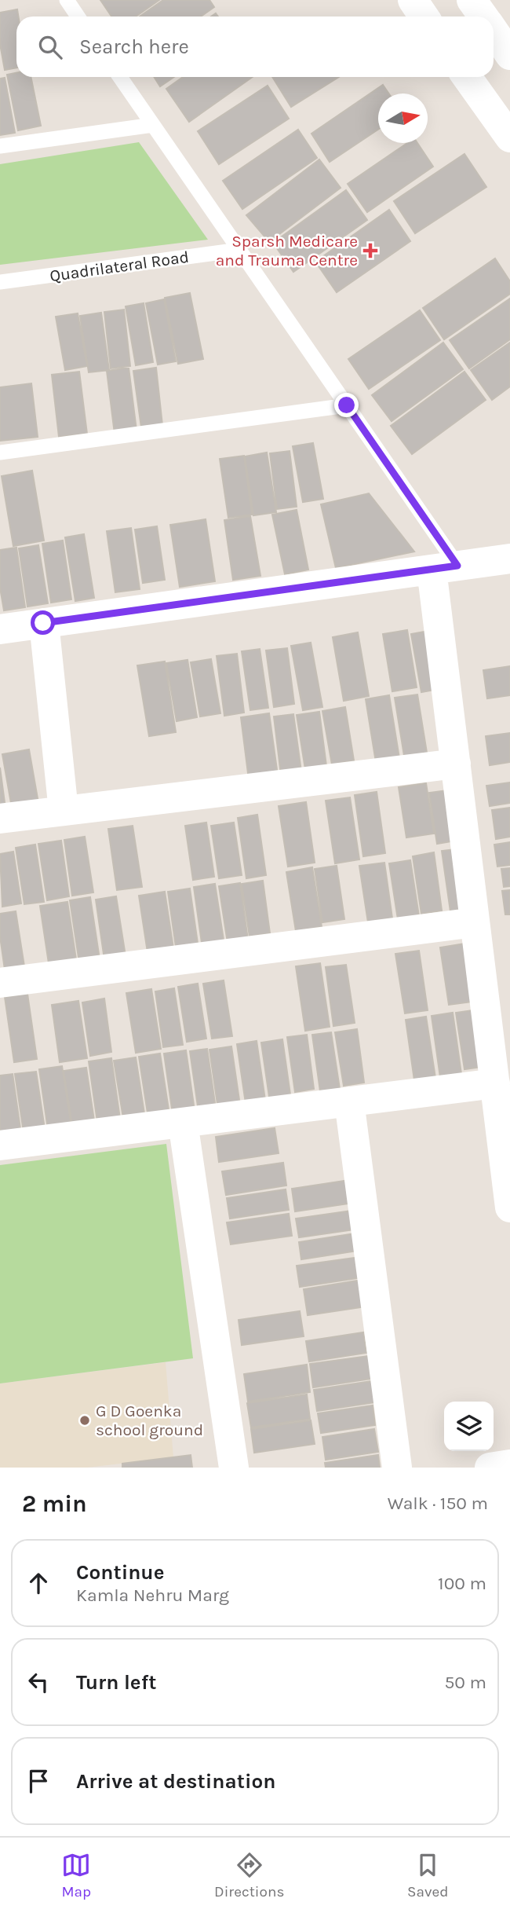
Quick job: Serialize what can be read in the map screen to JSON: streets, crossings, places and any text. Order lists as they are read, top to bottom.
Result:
{
  "streets": {
    "lane": ["Quadrilateral Road"]
  },
  "places": {
    "health": ["Sparsh Medicare and Trauma Centre"],
    "other": ["G D Goenka school ground"]
  },
  "north": "right",
  "page": {
    "search": "Search here",
    "heading": ["2 min", "Walk · 150 m"],
    "list": [
      ["Continue", "Kamla Nehru Marg", "100 m"],
      ["Turn left", "50 m"],
      "Arrive at destination"
    ],
    "nav": ["Map", "Directions", "Saved"]
  }
}
